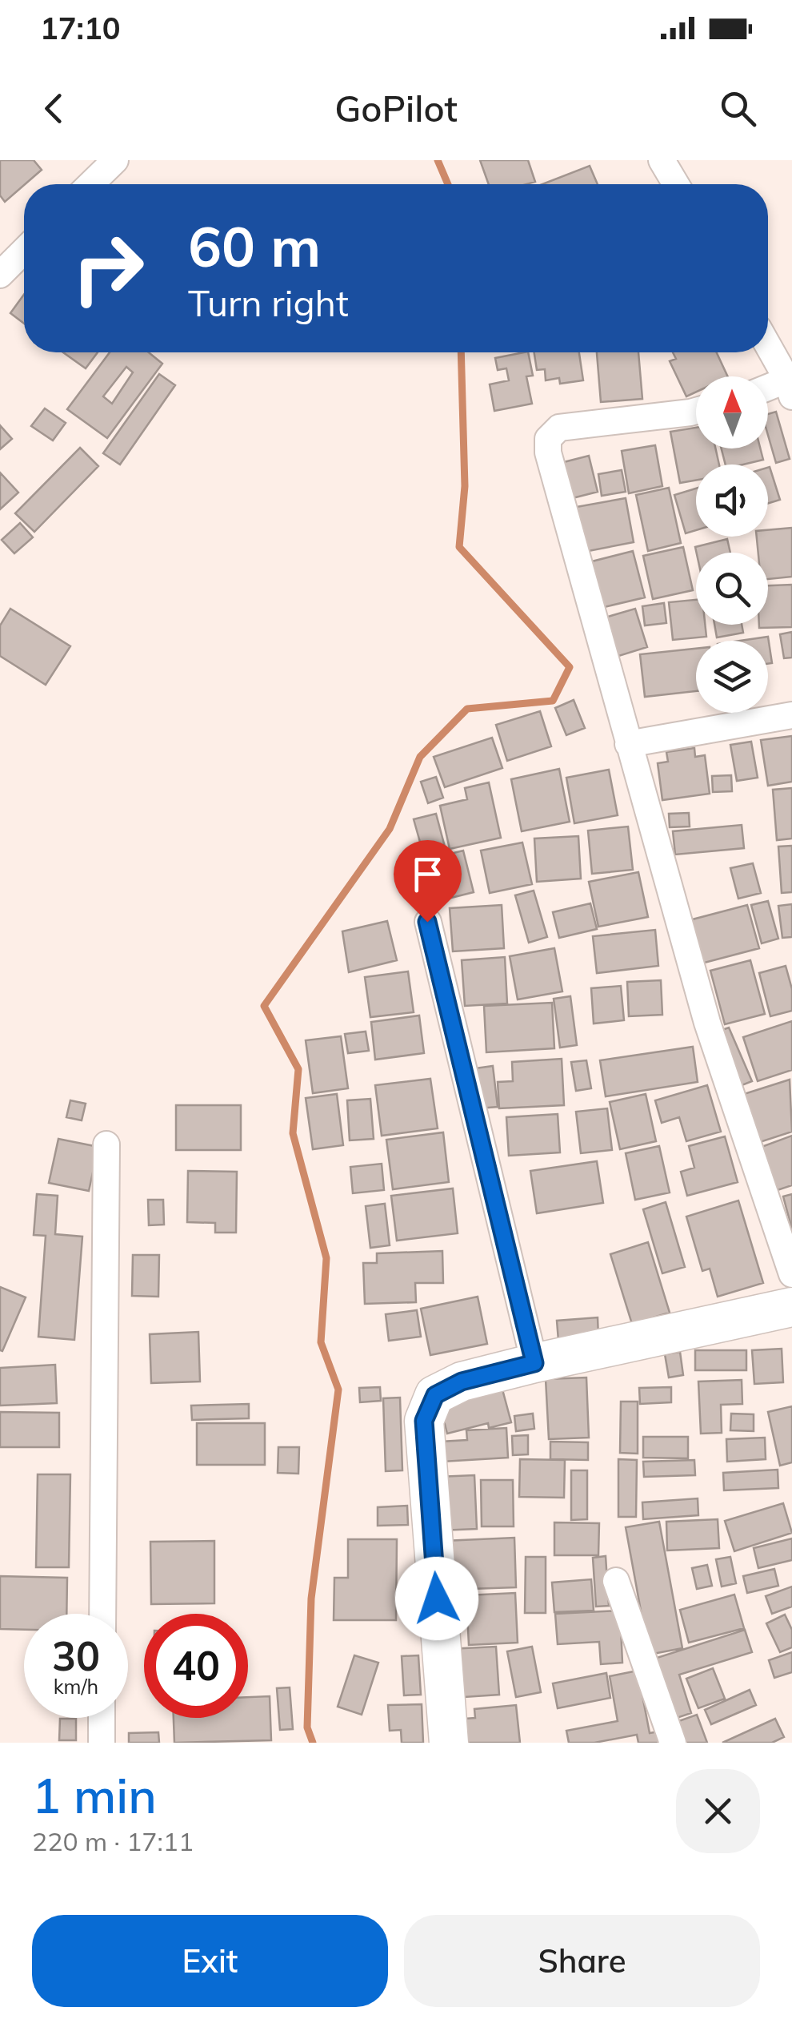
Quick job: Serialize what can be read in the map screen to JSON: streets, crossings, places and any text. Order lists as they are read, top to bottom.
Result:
{
  "north": "top",
  "page": {
    "status": "17:10",
    "header": "GoPilot",
    "turn": ["60 m", "Turn right"],
    "speed": "30 km/h",
    "limit": "40",
    "heading": ["1 min", "220 m · 17:11"],
    "buttons": ["Exit", "Share"]
  }
}
